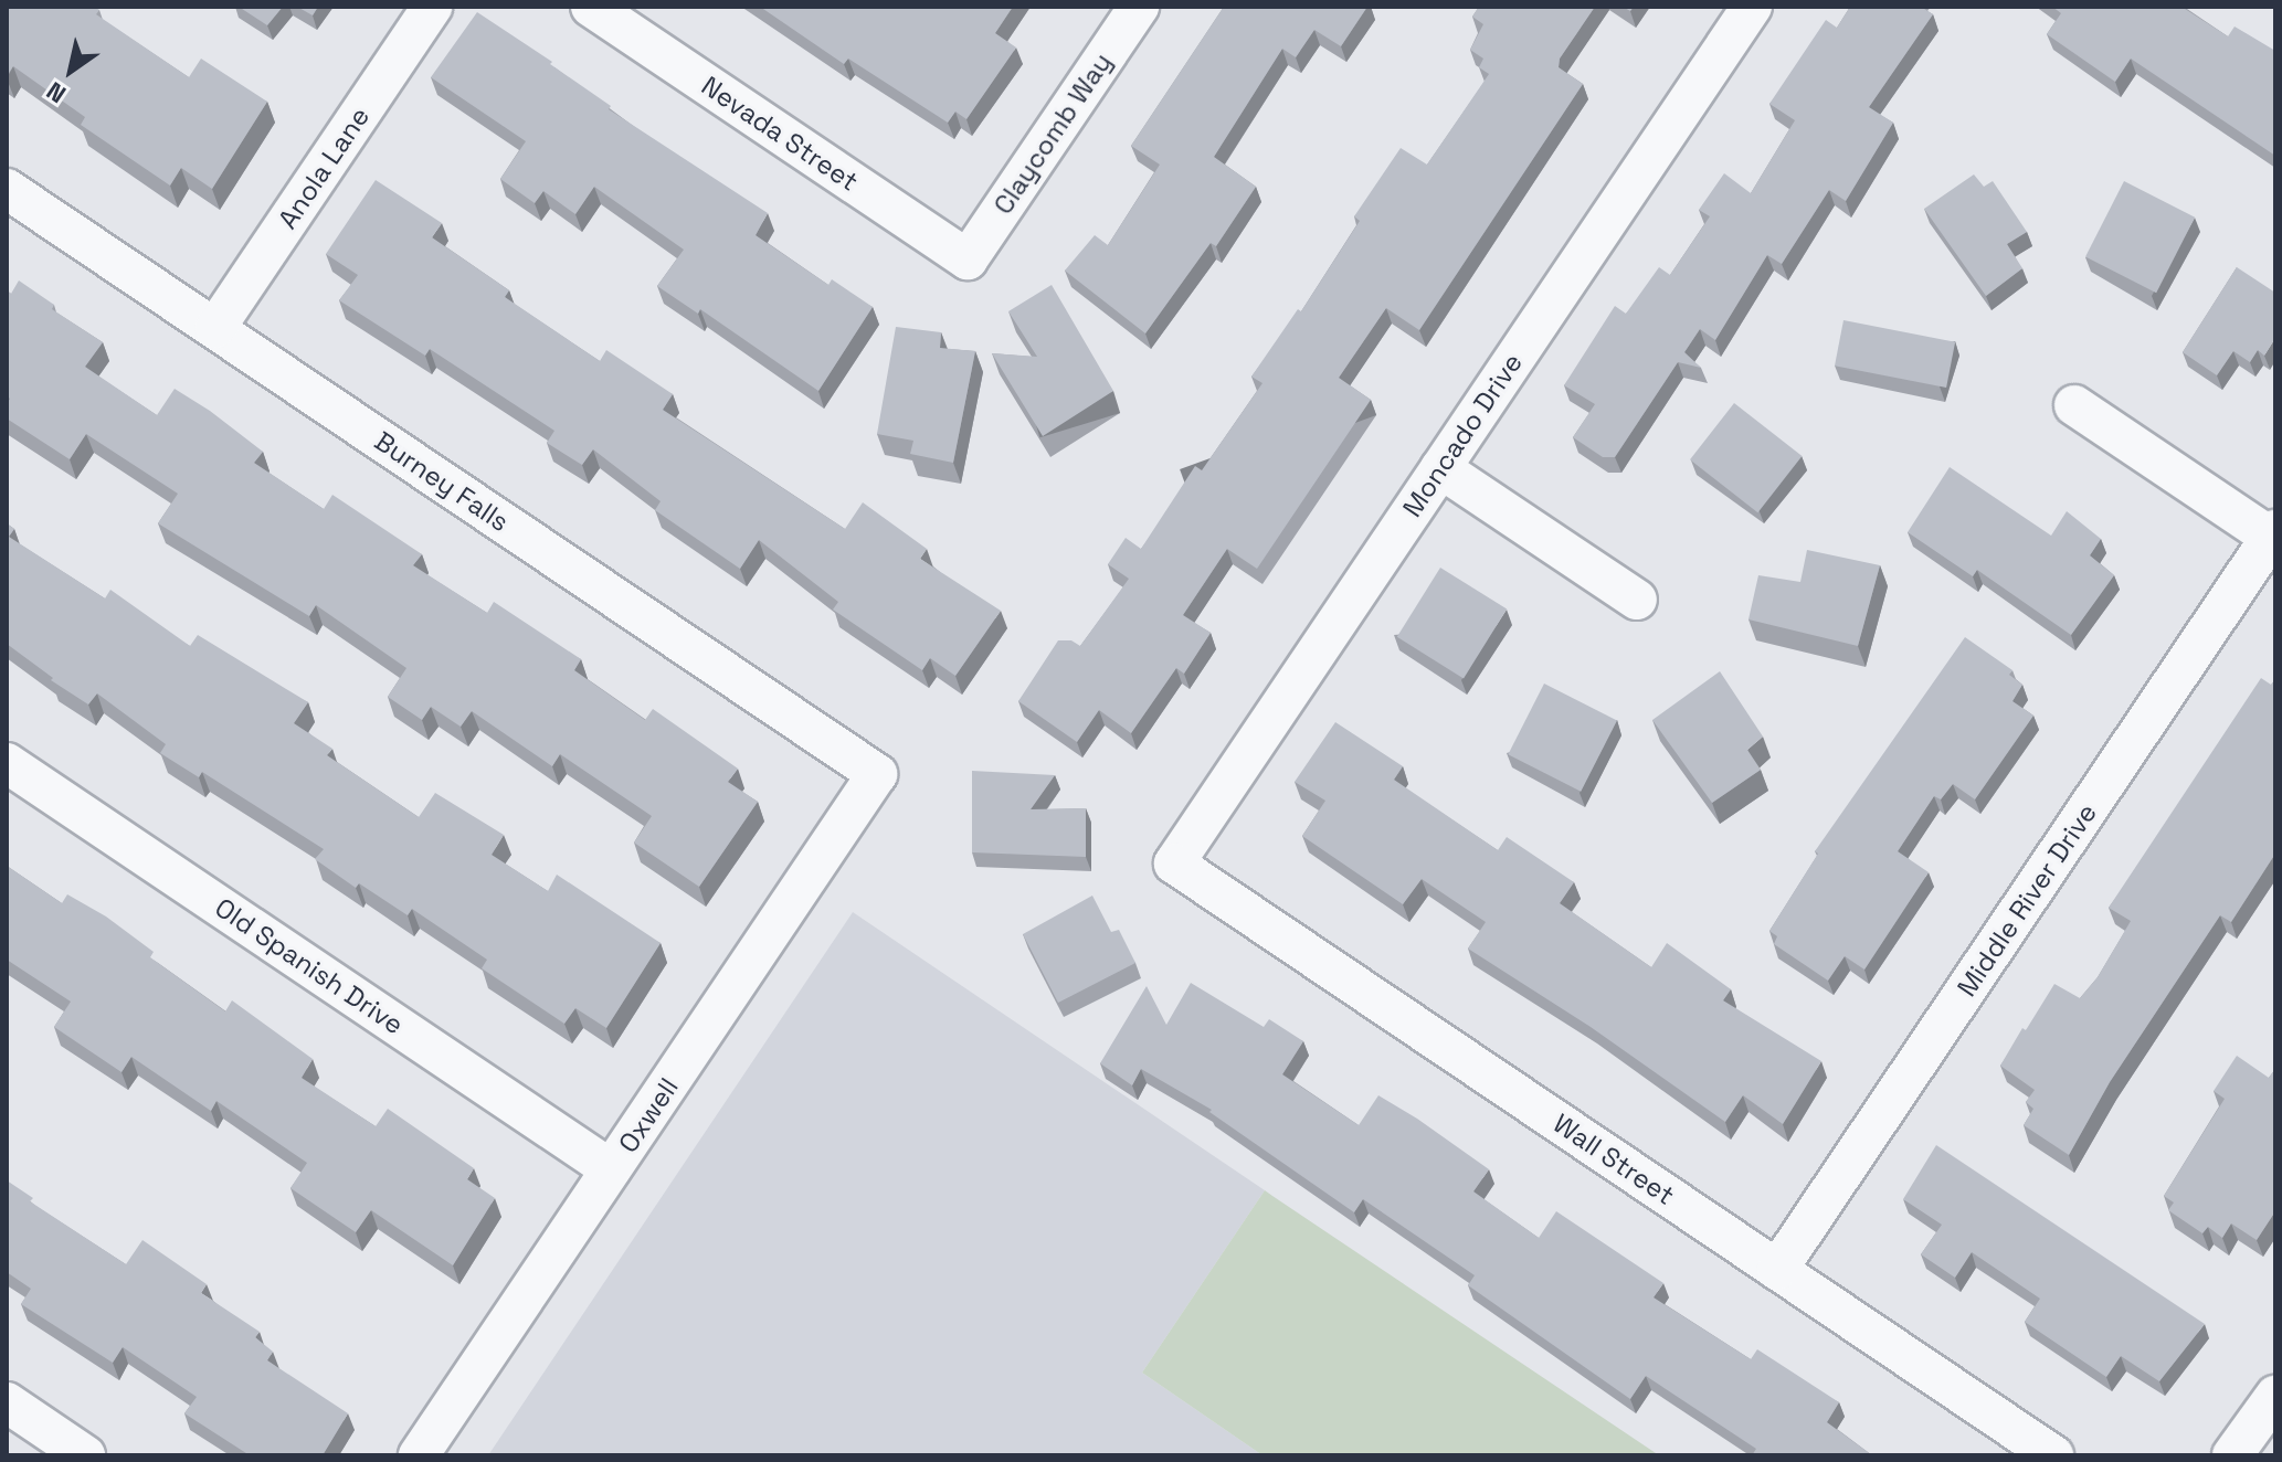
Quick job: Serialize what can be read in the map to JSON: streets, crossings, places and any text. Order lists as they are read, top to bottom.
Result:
{
  "streets": {
    "street": [
      "Nevada Street",
      "Claycomb Way",
      "Anola Lane",
      "Moncado Drive",
      "Burney Falls",
      "Middle River Drive",
      "Old Spanish Drive",
      "Oxwell",
      "Wall Street"
    ]
  },
  "crossings": [
    ["Nevada Street", "Claycomb Way"],
    ["Anola Lane", "Burney Falls"],
    ["Moncado Drive", "Wall Street"],
    ["Burney Falls", "Oxwell"],
    ["Middle River Drive", "Wall Street"],
    ["Old Spanish Drive", "Oxwell"]
  ],
  "north": "bottom left"
}
